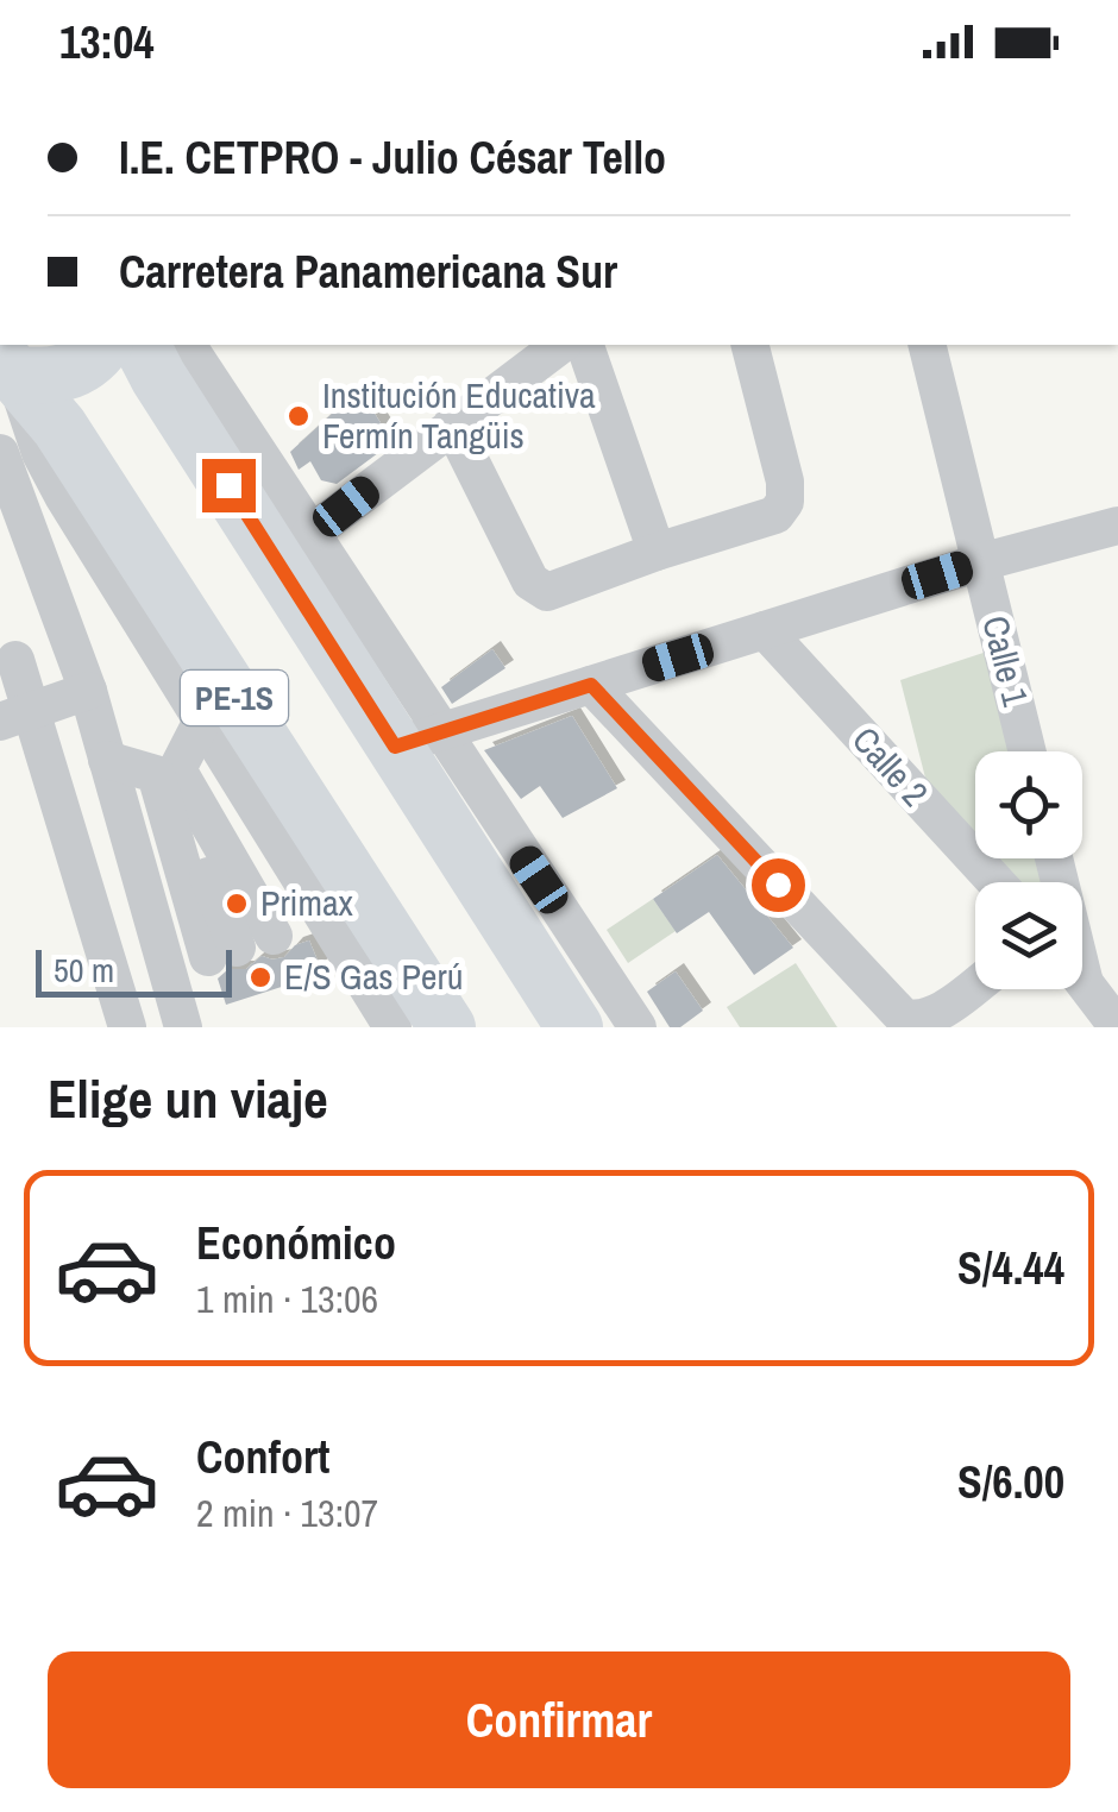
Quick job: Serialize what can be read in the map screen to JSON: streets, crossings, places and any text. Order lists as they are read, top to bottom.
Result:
{
  "streets": {
    "highway": ["PE-1S"],
    "street": ["Calle 1", "Calle 2"]
  },
  "places": ["Institución Educativa Fermín Tangüis", "Primax", "E/S Gas Perú"],
  "scale_bar": "50 m",
  "page": {
    "status": "13:04",
    "banner": ["I.E. CETPRO - Julio César Tello", "Carretera Panamericana Sur"],
    "scale": "50 m",
    "heading": "Elige un viaje",
    "list": [
      {
        "name": "Económico",
        "note": "1 min · 13:06",
        "value": "S/4.44"
      },
      {
        "name": "Confort",
        "note": "2 min · 13:07",
        "value": "S/6.00"
      }
    ],
    "buttons": "Confirmar"
  }
}
